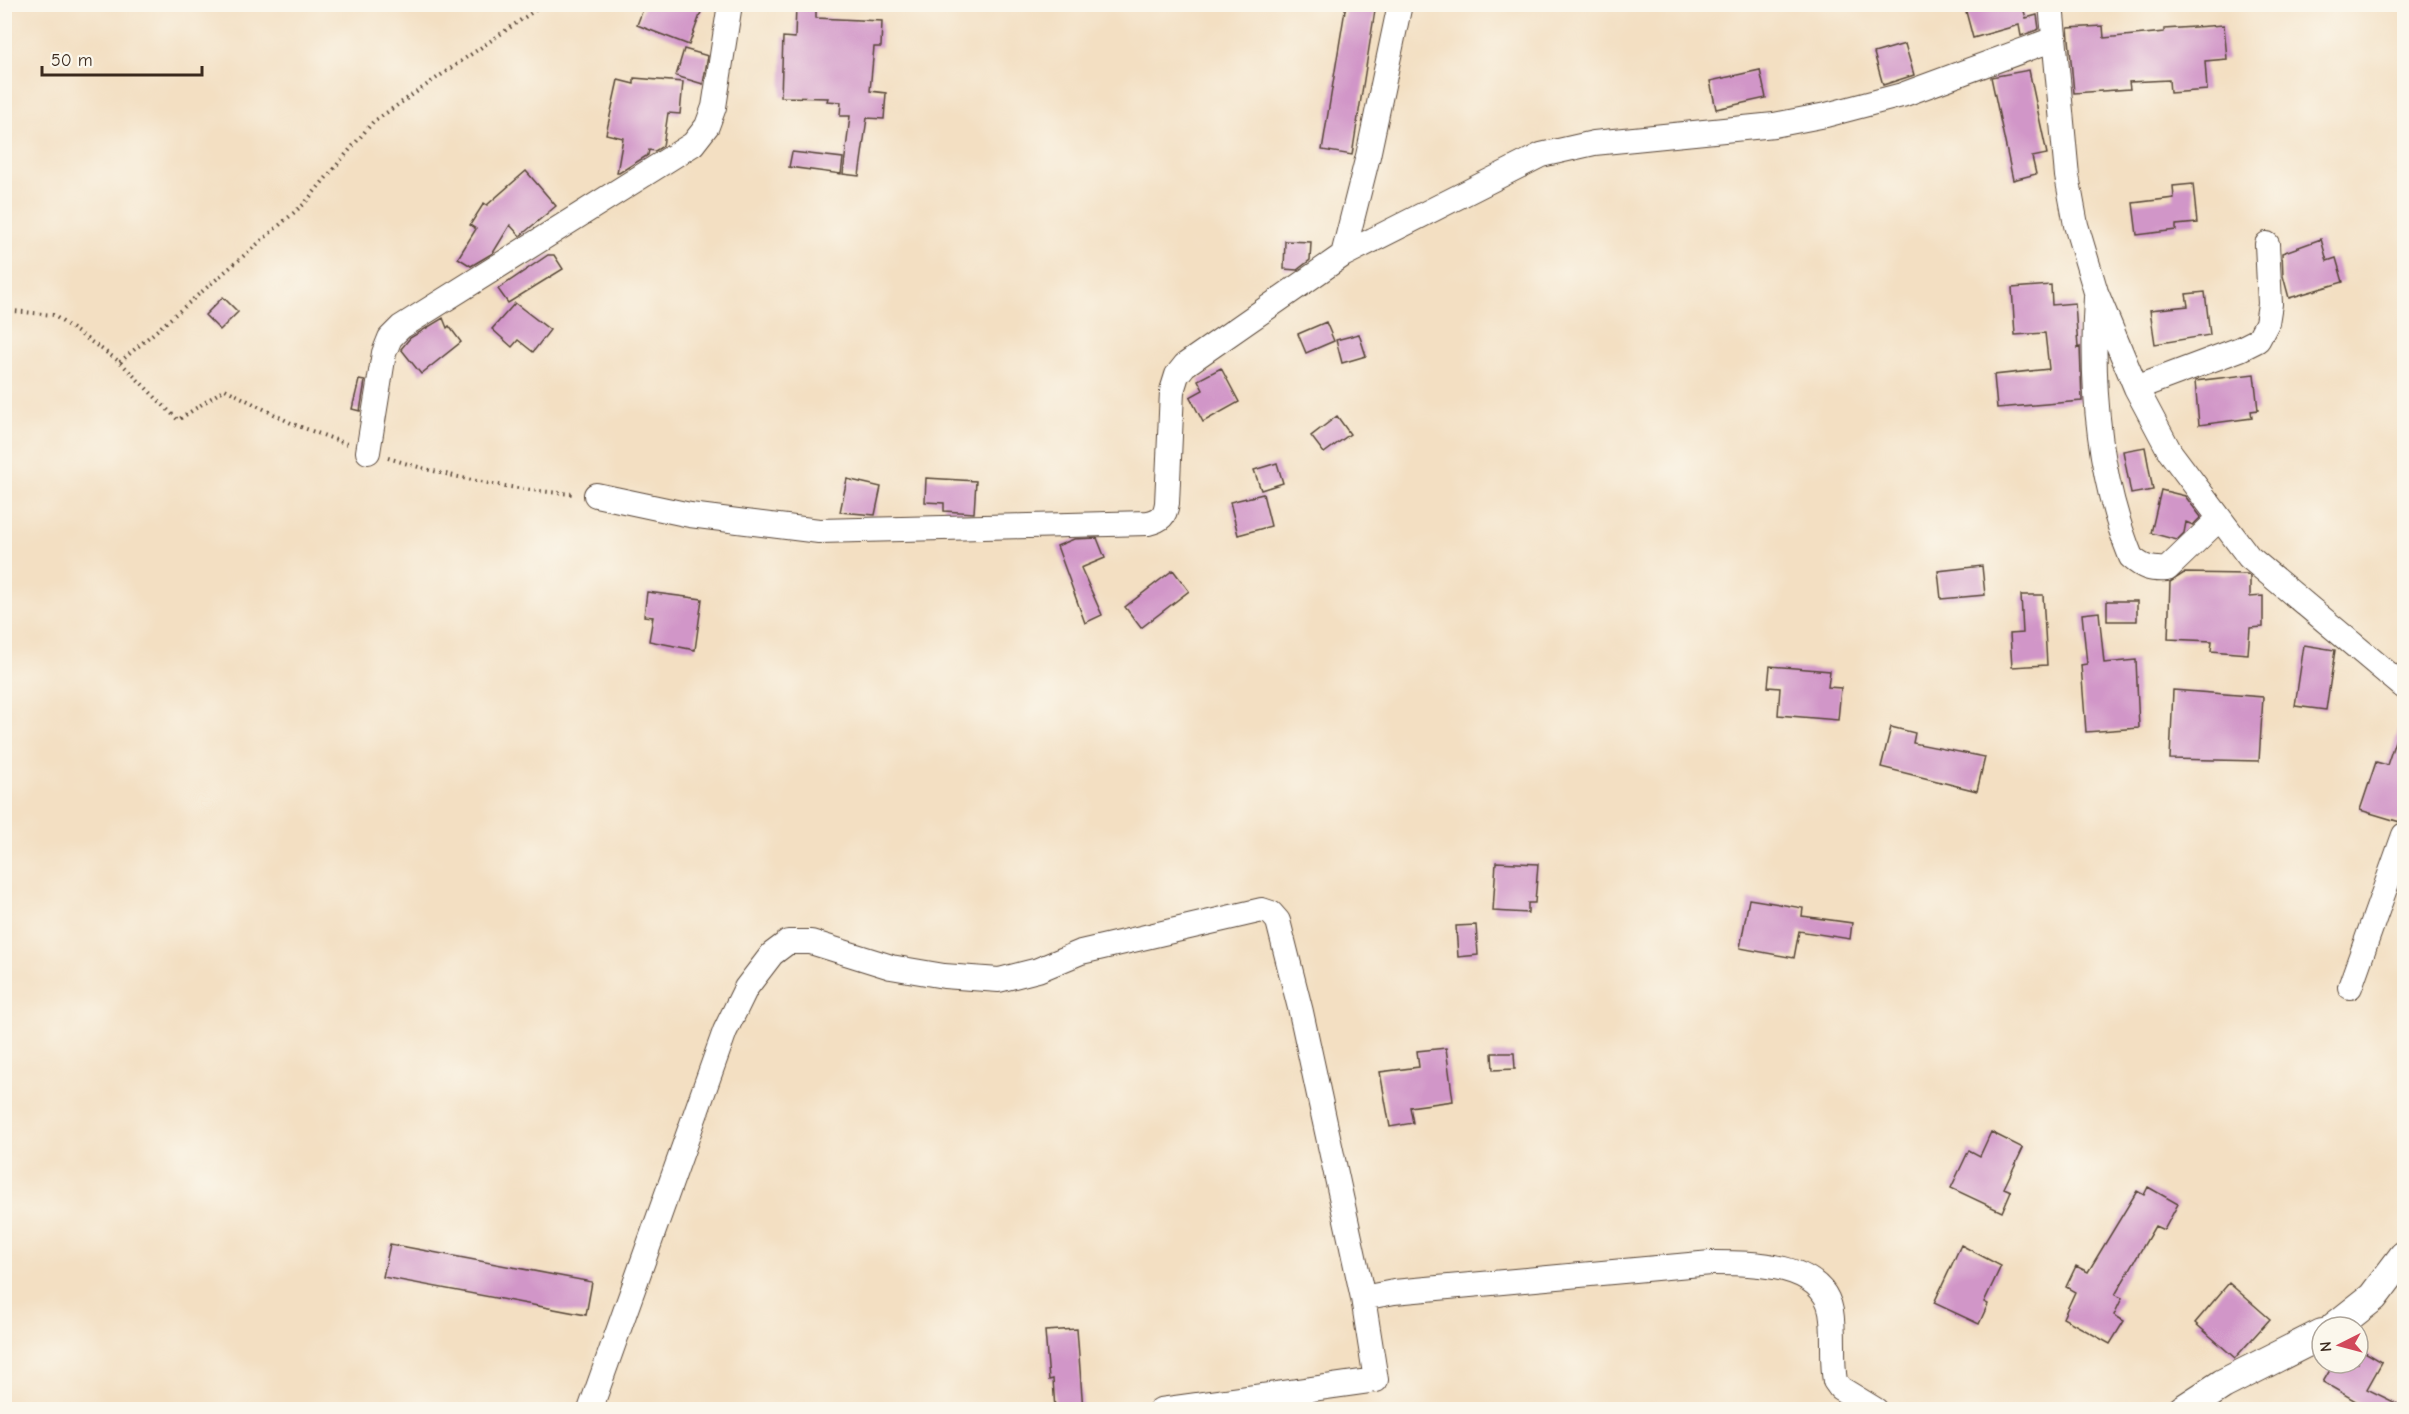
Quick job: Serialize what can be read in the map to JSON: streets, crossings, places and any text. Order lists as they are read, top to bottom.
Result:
{
  "scale_bar": "50 m",
  "north": "left"
}
